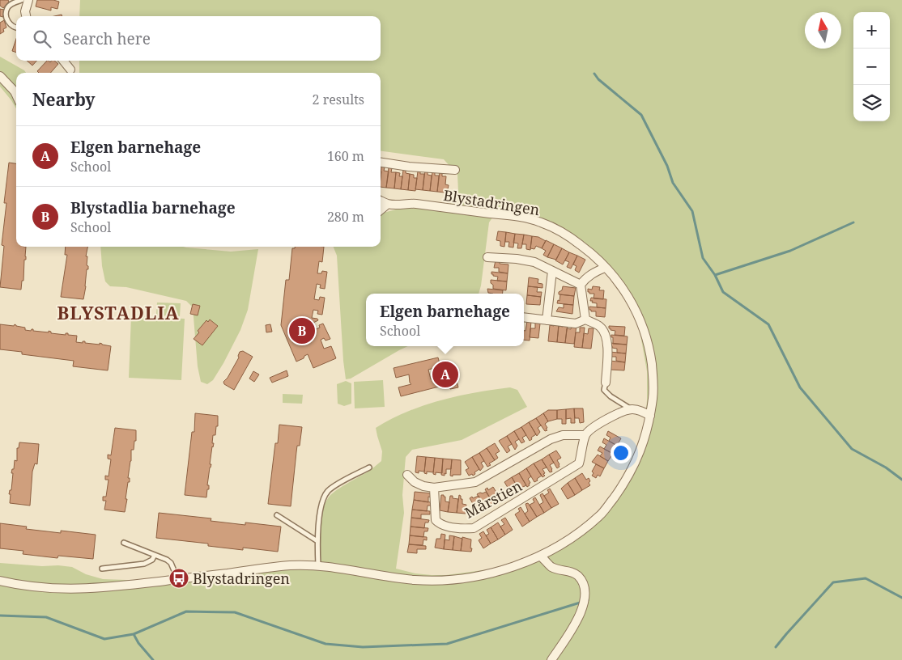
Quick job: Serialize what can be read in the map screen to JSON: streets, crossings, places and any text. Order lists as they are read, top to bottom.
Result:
{
  "streets": {
    "street": ["Blystadringen", "Mårstien"]
  },
  "districts": ["BLYSTADLIA"],
  "places": {
    "bus stop": ["Blystadringen"]
  },
  "north": "top",
  "page": {
    "map_buttons": ["+", "−"],
    "search": "Search here",
    "heading": ["Nearby", "2 results"],
    "list": [
      {
        "mark": "A",
        "name": "Elgen barnehage",
        "note": "School",
        "value": "160 m"
      },
      {
        "mark": "B",
        "name": "Blystadlia barnehage",
        "note": "School",
        "value": "280 m"
      }
    ],
    "popup": ["Elgen barnehage", "School"],
    "pins": ["B", "A"]
  }
}
